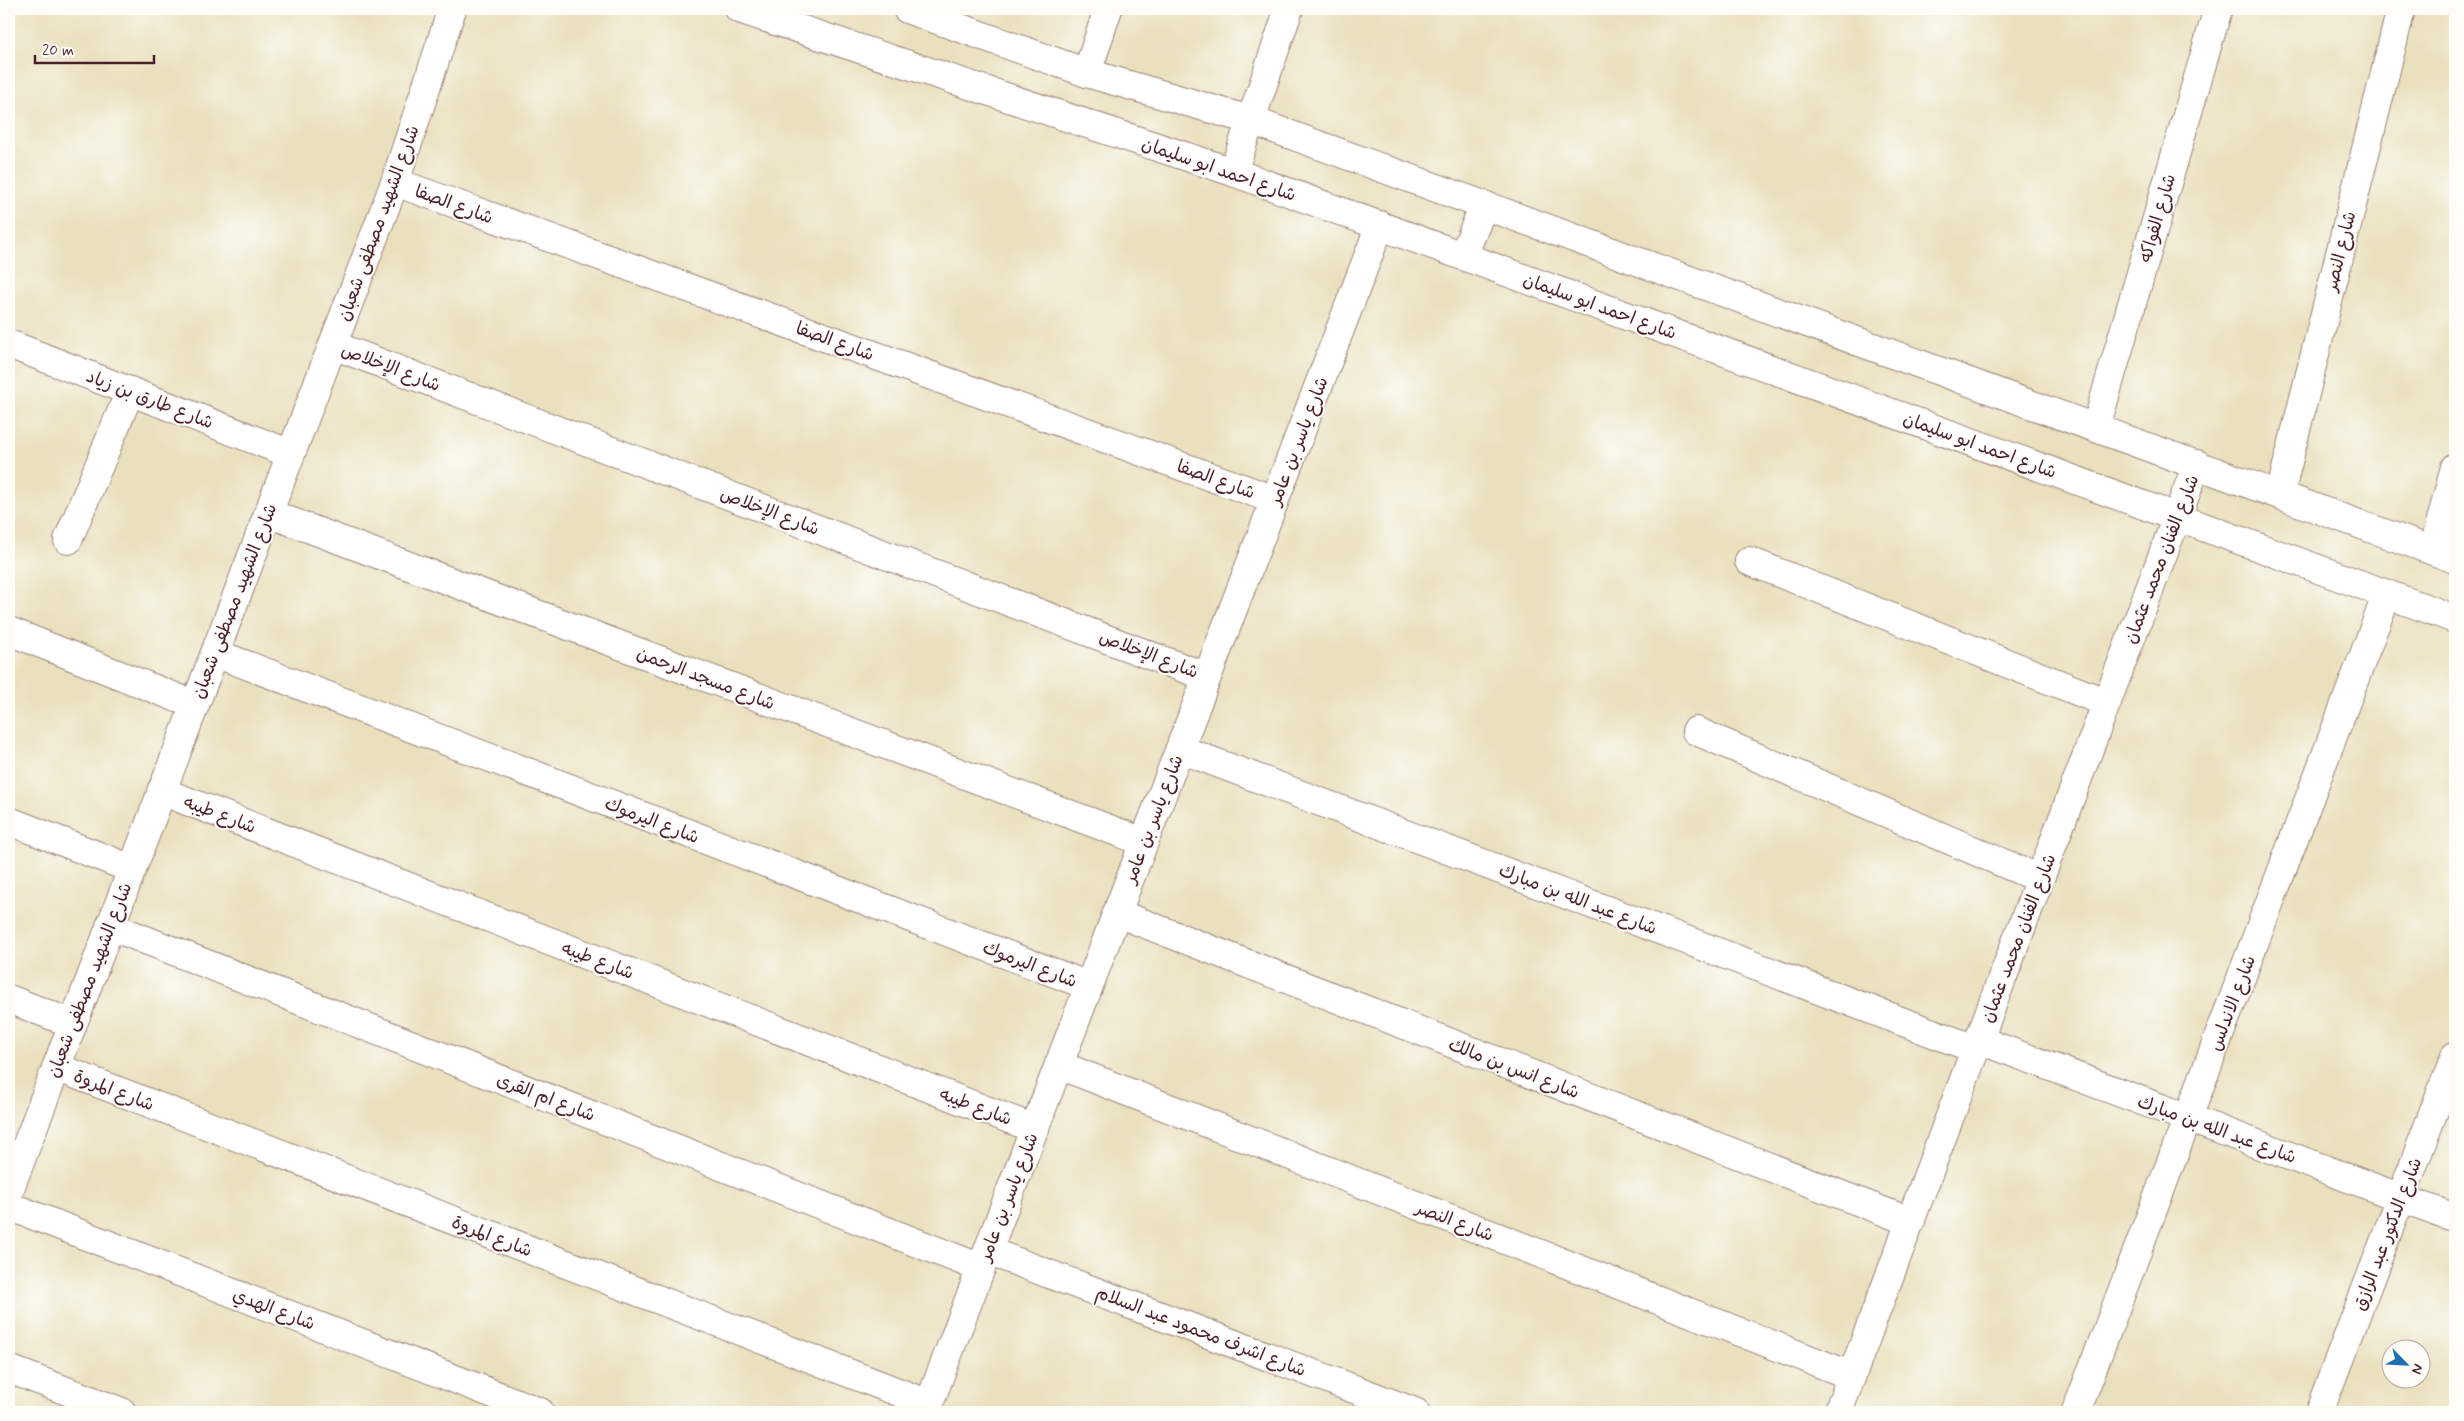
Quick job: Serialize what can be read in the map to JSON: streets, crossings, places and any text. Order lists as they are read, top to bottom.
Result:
{
  "streets": {
    "street": [
      "شارع احمد ابو سليمان",
      "شارع الصفا",
      "شارع الفواكه",
      "شارع الشهيد مصطفى شعبان",
      "شارع النصر",
      "شارع الإخلاص",
      "شارع طارق بن زياد",
      "شارع ياسر بن عامر",
      "شارع الفنان محمد عثمان",
      "شارع مسجد الرحمن",
      "شارع طيبه",
      "شارع اليرموك",
      "شارع عبد الله بن مبارك",
      "شارع الاندلس",
      "شارع انس بن مالك",
      "شارع المروة",
      "شارع ام القرى",
      "شارع الدكتور عبد الرازق",
      "شارع الهدي",
      "شارع اشرف محمود عبد السلام"
    ]
  },
  "crossings": [
    ["شارع احمد ابو سليمان", "شارع ياسر بن عامر"],
    ["شارع احمد ابو سليمان", "شارع الفنان محمد عثمان"],
    ["شارع احمد ابو سليمان", "شارع الاندلس"],
    ["شارع الصفا", "شارع الشهيد مصطفى شعبان"],
    ["شارع الصفا", "شارع ياسر بن عامر"],
    ["شارع الشهيد مصطفى شعبان", "شارع الإخلاص"],
    ["شارع الشهيد مصطفى شعبان", "شارع طارق بن زياد"],
    ["شارع الشهيد مصطفى شعبان", "شارع مسجد الرحمن"],
    ["شارع الشهيد مصطفى شعبان", "شارع طيبه"],
    ["شارع الشهيد مصطفى شعبان", "شارع اليرموك"],
    ["شارع الشهيد مصطفى شعبان", "شارع المروة"],
    ["شارع الشهيد مصطفى شعبان", "شارع ام القرى"],
    ["شارع الشهيد مصطفى شعبان", "شارع الهدي"],
    ["شارع النصر", "شارع ياسر بن عامر"],
    ["شارع النصر", "شارع الفنان محمد عثمان"],
    ["شارع الإخلاص", "شارع ياسر بن عامر"],
    ["شارع ياسر بن عامر", "شارع مسجد الرحمن"],
    ["شارع ياسر بن عامر", "شارع طيبه"],
    ["شارع ياسر بن عامر", "شارع اليرموك"],
    ["شارع ياسر بن عامر", "شارع عبد الله بن مبارك"],
    ["شارع ياسر بن عامر", "شارع انس بن مالك"],
    ["شارع ياسر بن عامر", "شارع المروة"],
    ["شارع ياسر بن عامر", "شارع ام القرى"],
    ["شارع ياسر بن عامر", "شارع اشرف محمود عبد السلام"],
    ["شارع الفنان محمد عثمان", "شارع عبد الله بن مبارك"],
    ["شارع الفنان محمد عثمان", "شارع انس بن مالك"],
    ["شارع عبد الله بن مبارك", "شارع الاندلس"],
    ["شارع عبد الله بن مبارك", "شارع الدكتور عبد الرازق"],
    ["شارع ام القرى", "شارع اشرف محمود عبد السلام"]
  ],
  "scale_bar": "20 m",
  "north": "bottom right"
}
